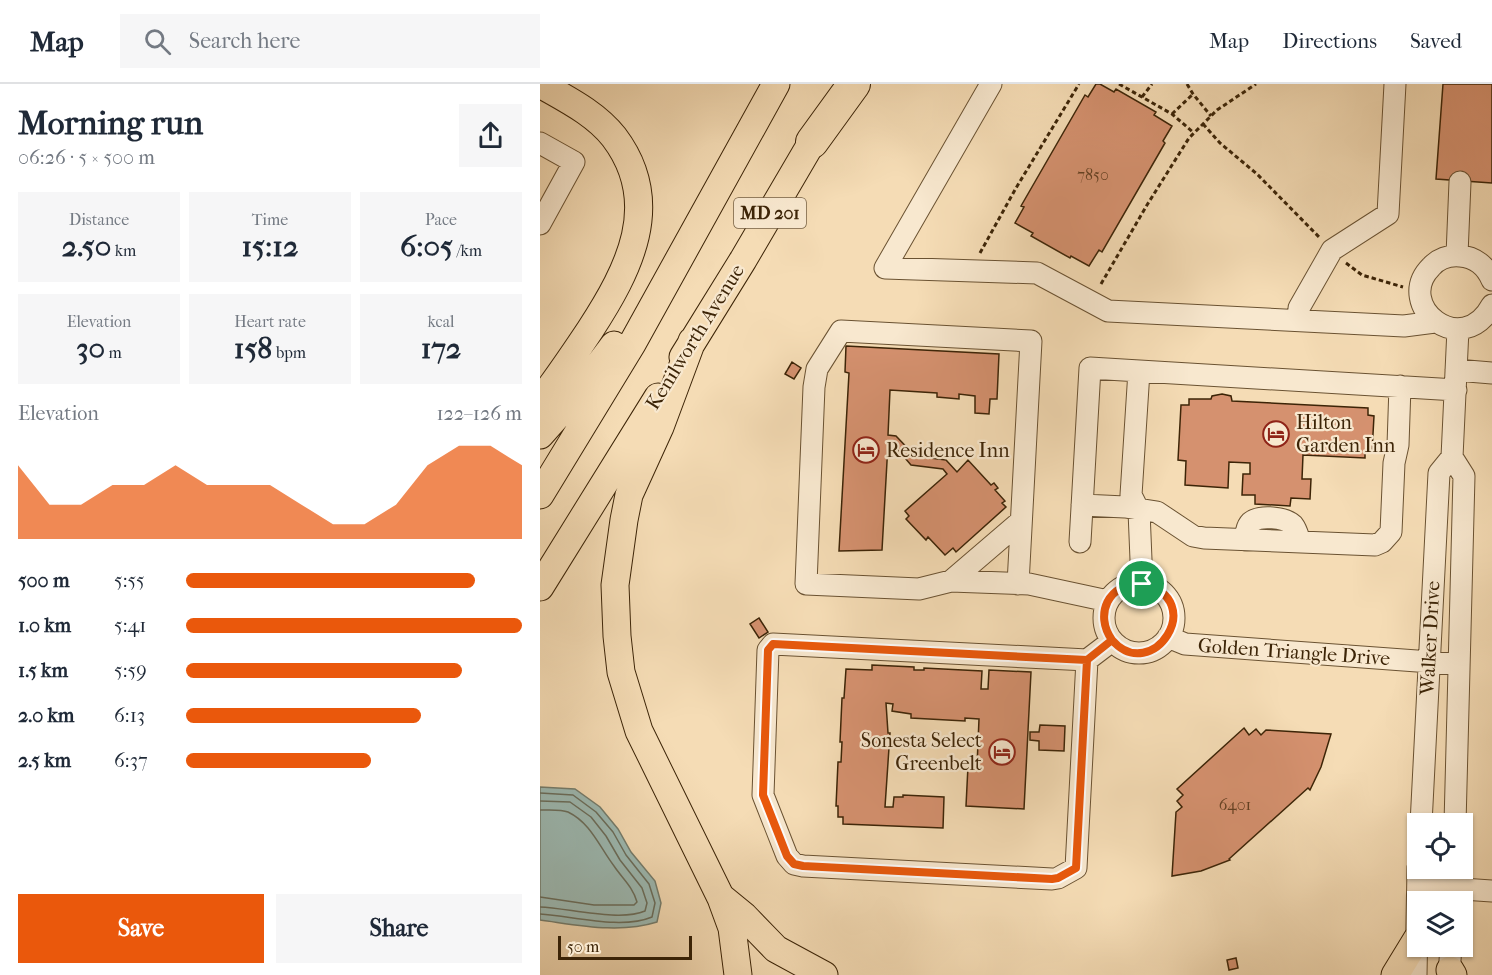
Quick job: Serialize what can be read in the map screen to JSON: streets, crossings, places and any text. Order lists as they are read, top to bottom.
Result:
{
  "streets": {
    "main road": ["MD 201", "Kenilworth Avenue"],
    "street": ["Walker Drive", "Golden Triangle Drive"]
  },
  "crossings": [
    ["Walker Drive", "Golden Triangle Drive"]
  ],
  "places": {
    "hotel": ["Hilton Garden Inn", "Residence Inn", "Sonesta Select Greenbelt"]
  },
  "house_numbers": ["7850", "6401"],
  "scale_bar": "50 m",
  "page": {
    "header": "Map",
    "search": "Search here",
    "nav": ["Map", "Directions", "Saved"],
    "heading": ["Morning run", "06:26 · 5 × 500 m"],
    "stats": [
      ["Distance", "2.50 km"],
      ["Time", "15:12"],
      ["Pace", "6:05 /km"],
      ["Elevation", "30 m"],
      ["Heart rate", "158 bpm"],
      ["kcal", "172"]
    ],
    "chart": ["Elevation", "122–126 m"],
    "list": [
      {
        "name": "500 m",
        "note": "5:55"
      },
      {
        "name": "1.0 km",
        "note": "5:41"
      },
      {
        "name": "1.5 km",
        "note": "5:59"
      },
      {
        "name": "2.0 km",
        "note": "6:13"
      },
      {
        "name": "2.5 km",
        "note": "6:37"
      }
    ],
    "buttons": ["Save", "Share"],
    "scale": "50 m"
  }
}
